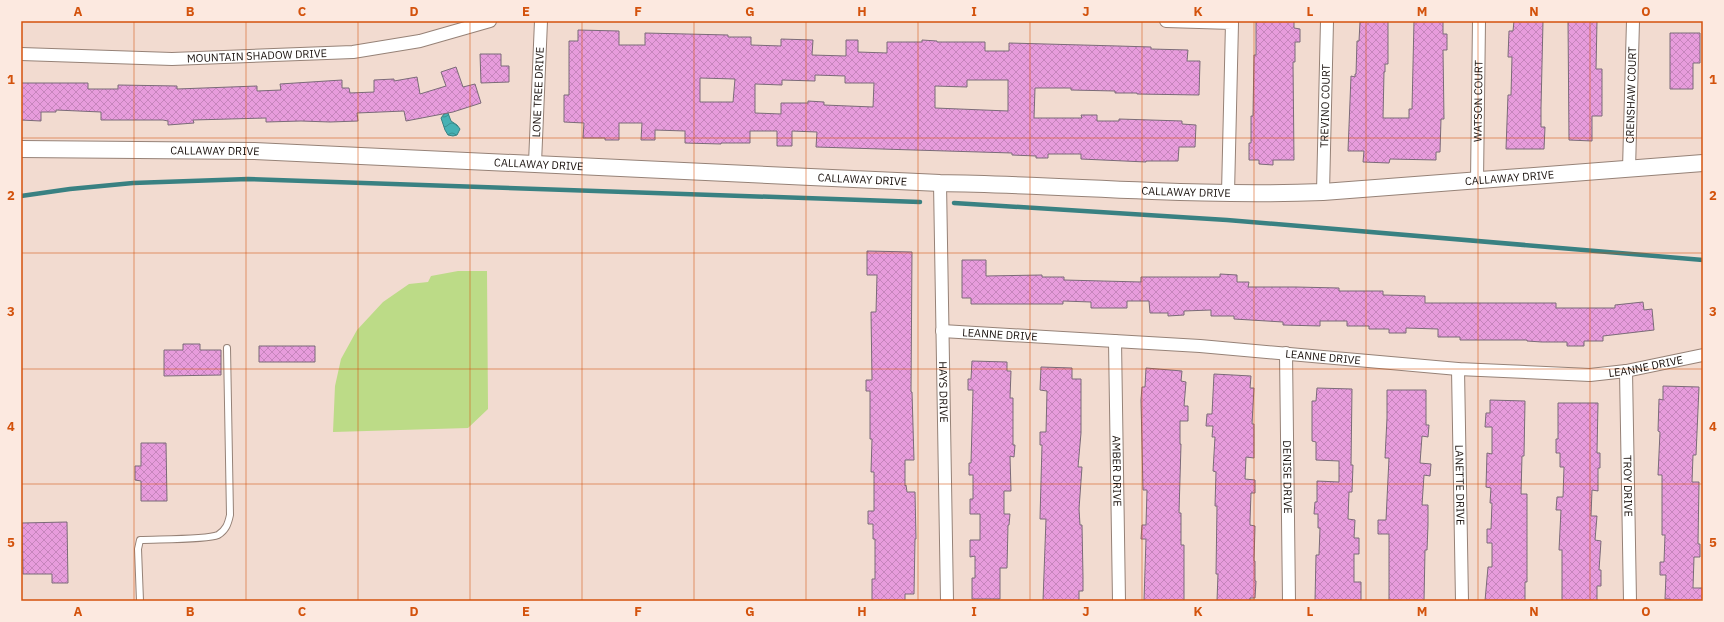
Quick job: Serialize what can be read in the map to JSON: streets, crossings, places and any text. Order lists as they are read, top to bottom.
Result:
{
  "streets": {
    "street": [
      "MOUNTAIN SHADOW DRIVE",
      "LONE TREE DRIVE",
      "CRENSHAW COURT",
      "WATSON COURT",
      "TREVINO COURT",
      "CALLAWAY DRIVE",
      "LEANNE DRIVE",
      "HAYS DRIVE",
      "AMBER DRIVE",
      "DENISE DRIVE",
      "LANETTE DRIVE",
      "TROY DRIVE"
    ]
  },
  "crossings": [
    ["LONE TREE DRIVE", "CALLAWAY DRIVE"],
    ["CRENSHAW COURT", "CALLAWAY DRIVE"],
    ["WATSON COURT", "CALLAWAY DRIVE"],
    ["TREVINO COURT", "CALLAWAY DRIVE"],
    ["CALLAWAY DRIVE", "HAYS DRIVE"],
    ["LEANNE DRIVE", "HAYS DRIVE"],
    ["LEANNE DRIVE", "AMBER DRIVE"],
    ["LEANNE DRIVE", "DENISE DRIVE"],
    ["LEANNE DRIVE", "LANETTE DRIVE"],
    ["LEANNE DRIVE", "TROY DRIVE"]
  ],
  "grid": {
    "columns": [
      "A",
      "B",
      "C",
      "D",
      "E",
      "F",
      "G",
      "H",
      "I",
      "J",
      "K",
      "L",
      "M",
      "N",
      "O"
    ],
    "rows": [
      "1",
      "2",
      "3",
      "4",
      "5"
    ]
  }
}
